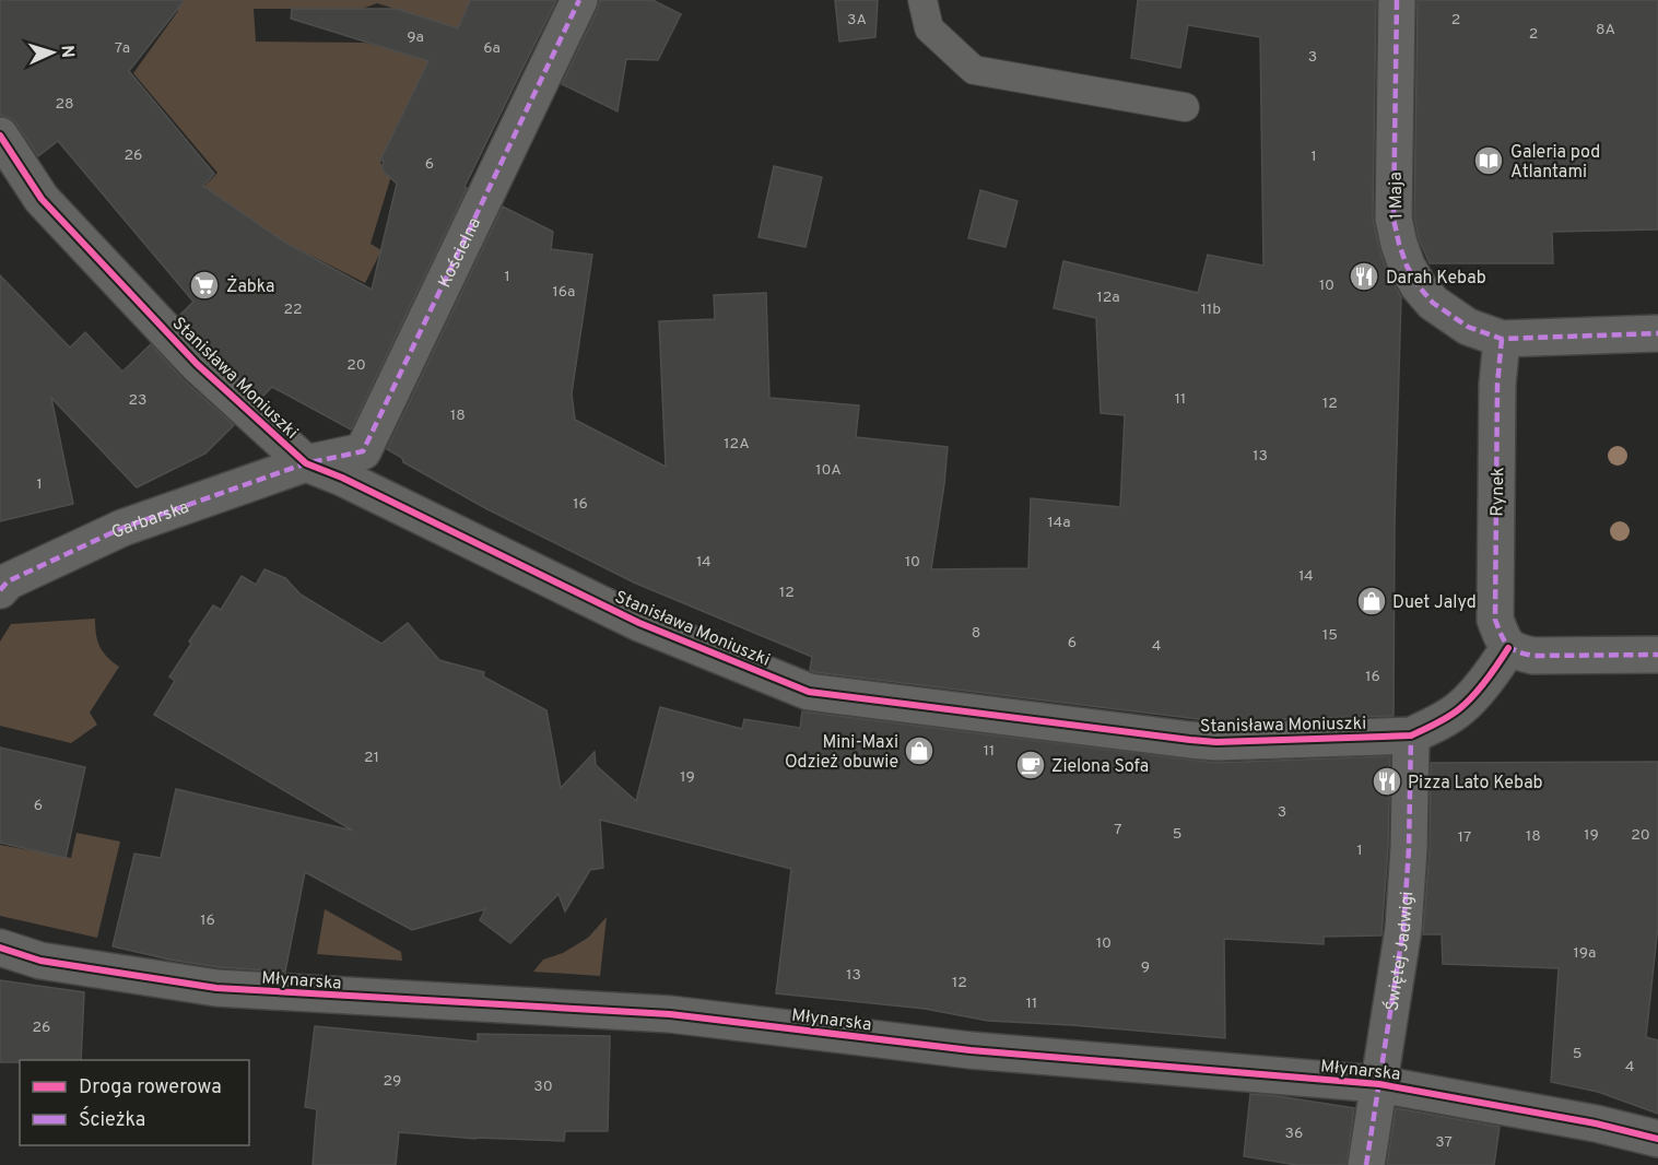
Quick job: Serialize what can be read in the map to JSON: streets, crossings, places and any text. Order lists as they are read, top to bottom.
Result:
{
  "streets": {
    "street": [
      "1 Maja",
      "Kościelna",
      "Stanisława Moniuszki",
      "Rynek",
      "Garbarska",
      "Świętej Jadwigi",
      "Młynarska"
    ]
  },
  "crossings": [
    ["1 Maja", "Rynek"],
    ["Kościelna", "Stanisława Moniuszki"],
    ["Kościelna", "Garbarska"],
    ["Stanisława Moniuszki", "Rynek"],
    ["Stanisława Moniuszki", "Garbarska"],
    ["Stanisława Moniuszki", "Świętej Jadwigi"],
    ["Świętej Jadwigi", "Młynarska"]
  ],
  "places": {
    "library": ["Galeria pod Atlantami"],
    "restaurant": ["Darah Kebab", "Pizza Lato Kebab"],
    "supermarket": ["Żabka"],
    "shop": ["Duet Jalyd", "Mini-Maxi Odzież obuwie"],
    "cafe": ["Zielona Sofa"]
  },
  "house_numbers": [
    "3A",
    "2",
    "8A",
    "2",
    "9a",
    "7a",
    "6a",
    "3",
    "28",
    "26",
    "1",
    "6",
    "1",
    "10",
    "16a",
    "12a",
    "22",
    "11b",
    "20",
    "11",
    "23",
    "12",
    "18",
    "12A",
    "13",
    "10A",
    "1",
    "16",
    "14a",
    "14",
    "10",
    "14",
    "12",
    "8",
    "15",
    "6",
    "4",
    "16",
    "11",
    "21",
    "19",
    "6",
    "3",
    "7",
    "5",
    "19",
    "20",
    "18",
    "17",
    "1",
    "16",
    "10",
    "19a",
    "9",
    "13",
    "12",
    "11",
    "26",
    "5",
    "4",
    "29",
    "30",
    "36",
    "37"
  ],
  "legend": ["Droga rowerowa", "Ścieżka"],
  "north": "right"
}
